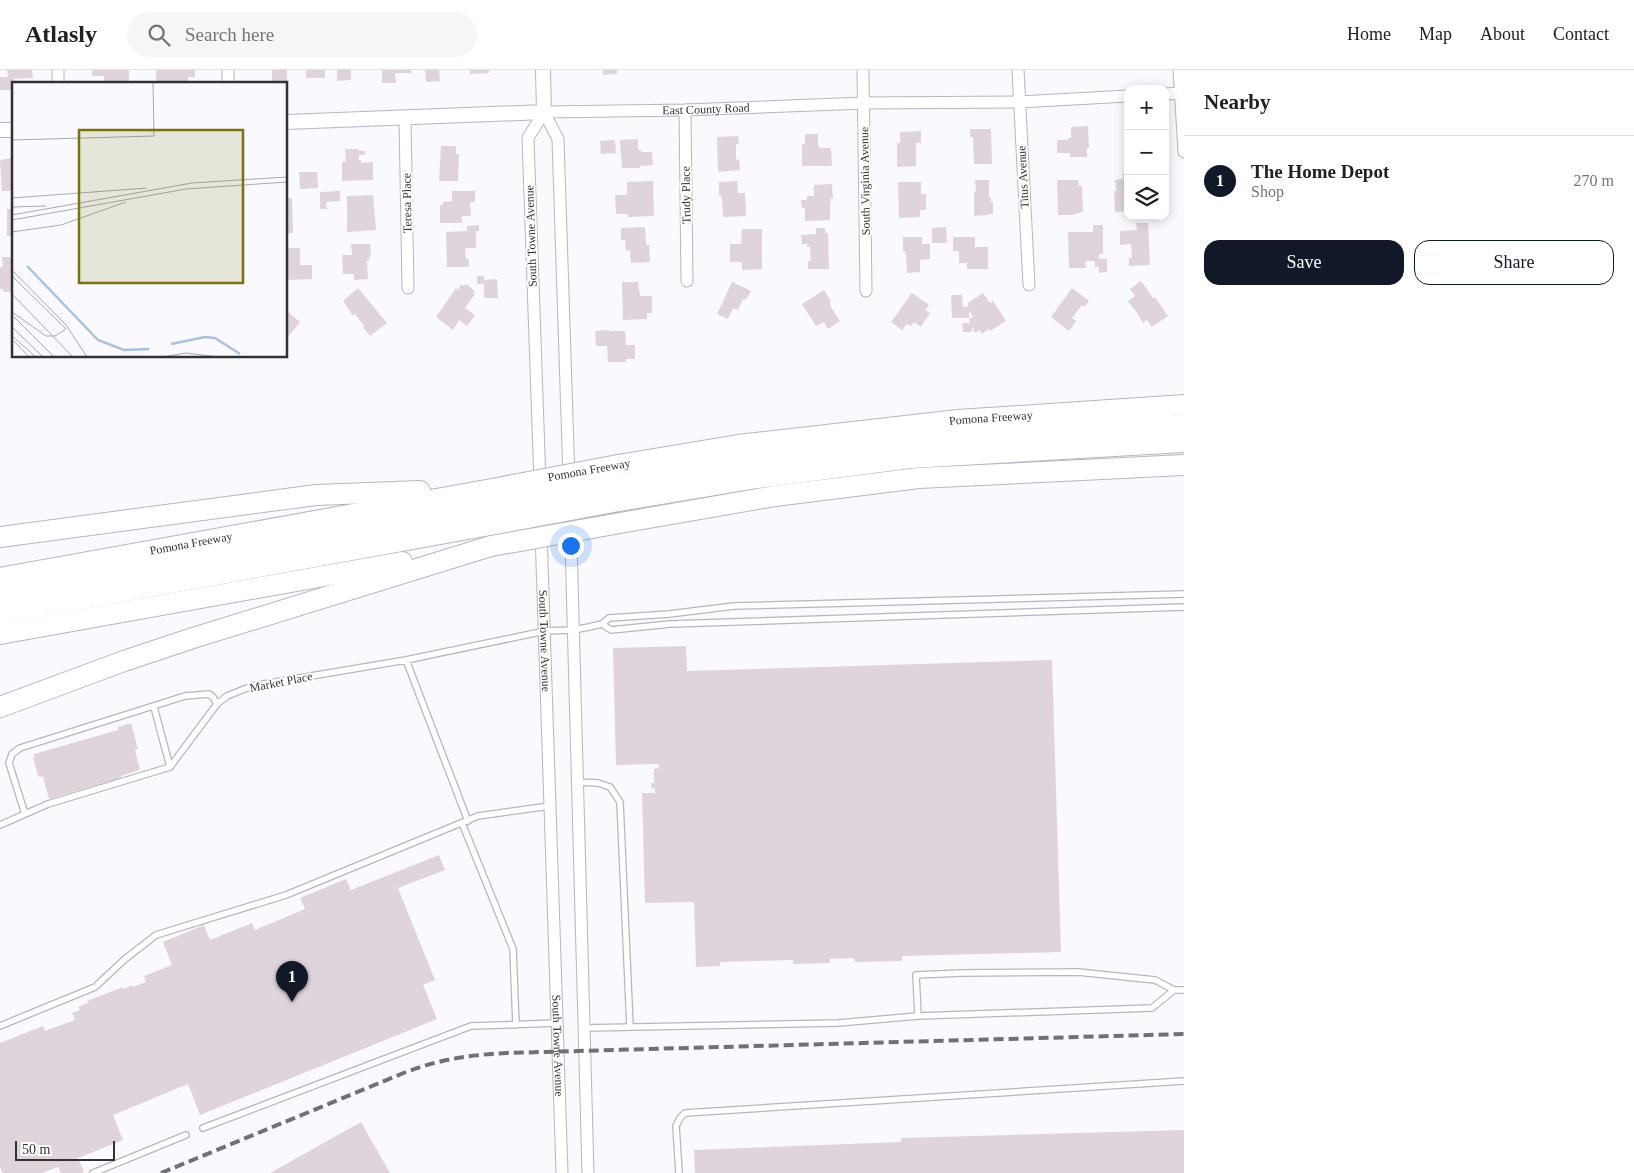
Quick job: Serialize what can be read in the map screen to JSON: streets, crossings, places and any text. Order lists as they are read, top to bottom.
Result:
{
  "streets": {
    "highway": ["Pomona Freeway"],
    "street": [
      "East County Road",
      "Titus Avenue",
      "South Virginia Avenue",
      "Trudy Place",
      "Teresa Place",
      "South Towne Avenue"
    ],
    "lane": ["Market Place"]
  },
  "crossings": [
    ["East County Road", "Titus Avenue"],
    ["East County Road", "South Virginia Avenue"],
    ["East County Road", "Trudy Place"],
    ["East County Road", "Teresa Place"],
    ["East County Road", "South Towne Avenue"],
    ["South Towne Avenue", "Market Place"]
  ],
  "scale_bar": "50 m",
  "page": {
    "header": "Atlasly",
    "search": "Search here",
    "nav": [
      "Home",
      "Map",
      "About",
      "Contact"
    ],
    "heading": "Nearby",
    "map_buttons": ["+", "−"],
    "list": [
      {
        "mark": "1",
        "name": "The Home Depot",
        "note": "Shop",
        "value": "270 m"
      }
    ],
    "buttons": ["Save", "Share"],
    "pins": "1",
    "scale": "50 m"
  }
}
